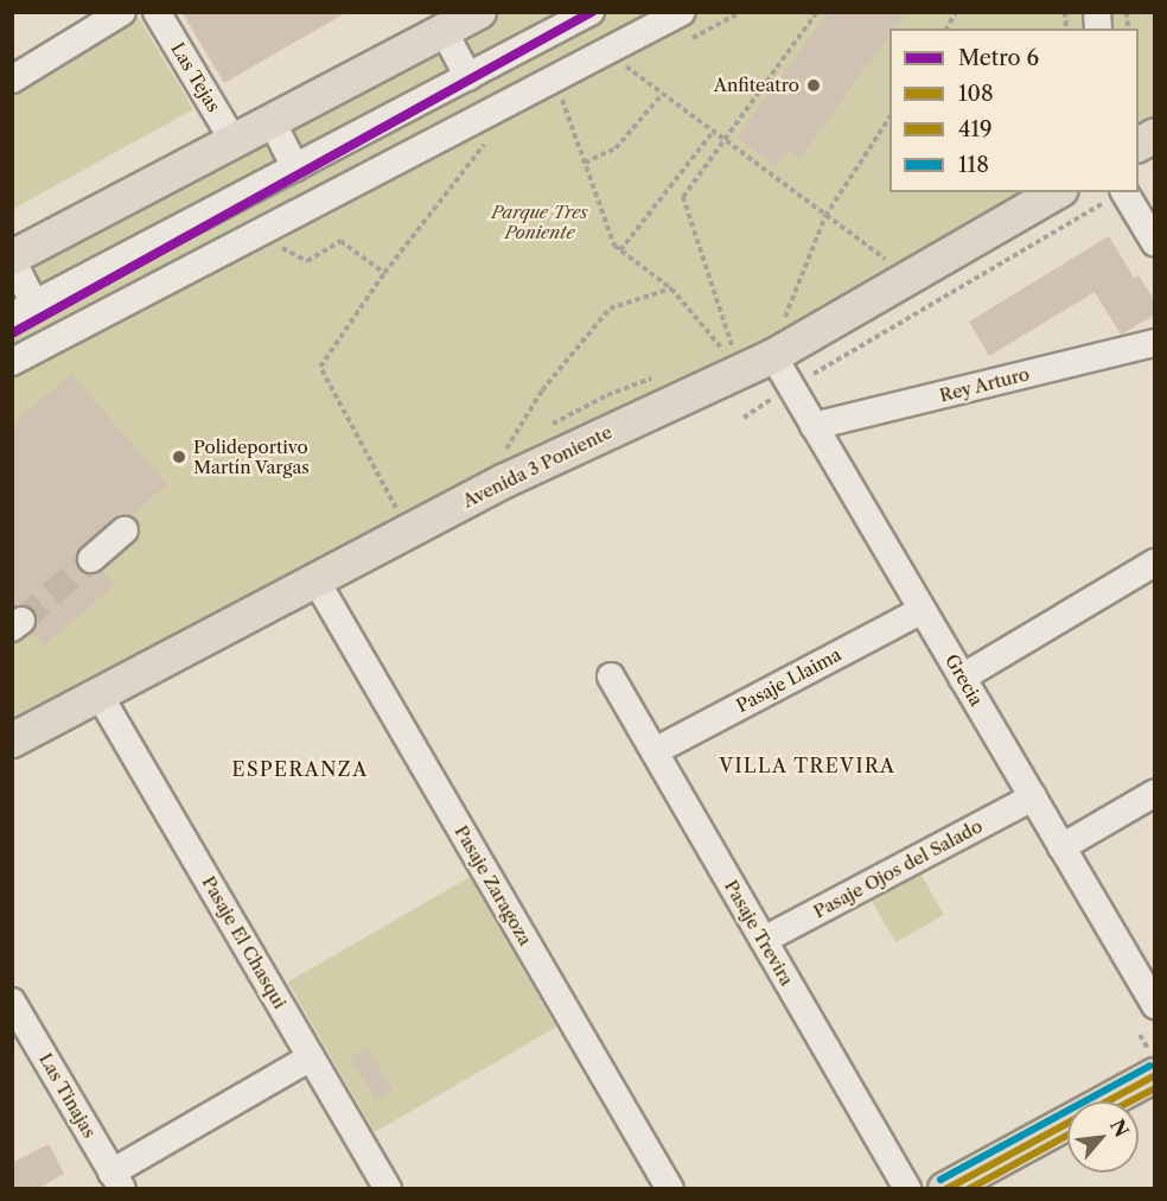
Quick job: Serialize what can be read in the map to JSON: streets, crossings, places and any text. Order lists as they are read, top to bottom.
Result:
{
  "streets": {
    "main road": ["Avenida 3 Poniente"],
    "street": [
      "Las Tejas",
      "Rey Arturo",
      "Pasaje Llaima",
      "Grecia",
      "Pasaje Ojos del Salado",
      "Pasaje Zaragoza",
      "Pasaje Trevira",
      "Pasaje El Chasqui",
      "Las Tinajas"
    ]
  },
  "crossings": [
    ["Rey Arturo", "Grecia"],
    ["Avenida 3 Poniente", "Grecia"],
    ["Avenida 3 Poniente", "Pasaje Zaragoza"],
    ["Avenida 3 Poniente", "Pasaje El Chasqui"],
    ["Pasaje Llaima", "Grecia"],
    ["Pasaje Llaima", "Pasaje Trevira"],
    ["Grecia", "Pasaje Ojos del Salado"],
    ["Pasaje Ojos del Salado", "Pasaje Trevira"]
  ],
  "districts": ["VILLA TREVIRA", "ESPERANZA"],
  "parks": ["Parque Tres Poniente"],
  "places": ["Anfiteatro", "Polideportivo Martín Vargas"],
  "lines": [
    "metro line 6",
    "transit line 118",
    "transit line 108",
    "transit line 419"
  ],
  "legend": [
    "Metro 6",
    "108",
    "419",
    "118"
  ],
  "north": "top right"
}
